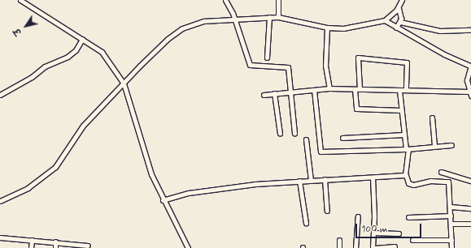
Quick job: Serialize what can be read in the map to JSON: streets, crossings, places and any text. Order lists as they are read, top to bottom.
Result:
{
  "scale_bar": "100 m",
  "north": "bottom left"
}
